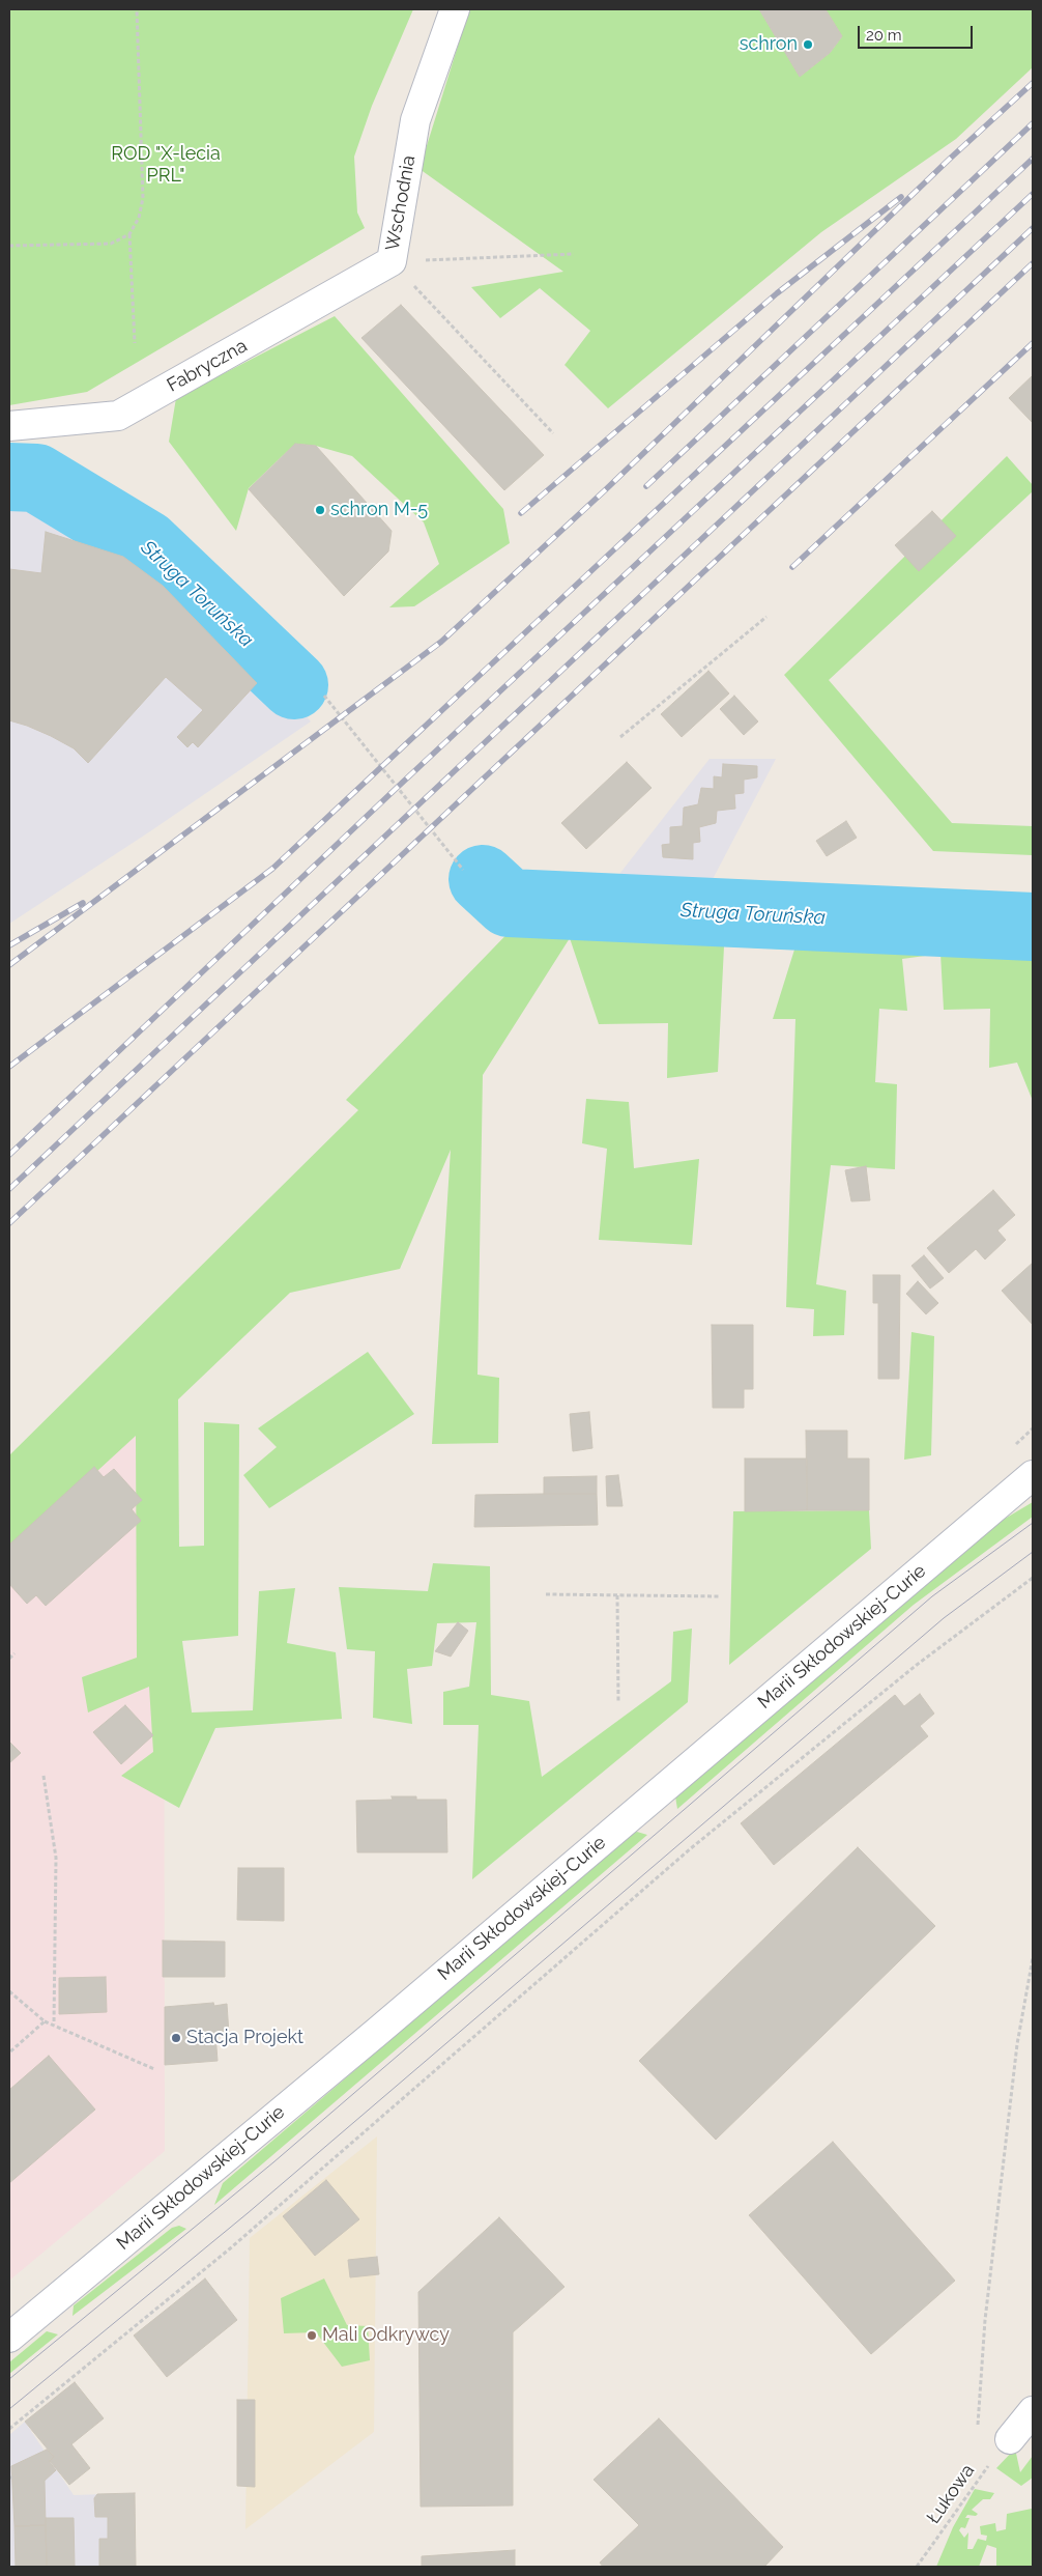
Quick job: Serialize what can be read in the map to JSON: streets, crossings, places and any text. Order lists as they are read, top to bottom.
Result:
{
  "streets": {
    "street": ["Wschodnia", "Fabryczna", "Marii Skłodowskiej-Curie"],
    "path": ["Łukowa"]
  },
  "crossings": [
    ["Wschodnia", "Fabryczna"]
  ],
  "water": ["Struga Toruńska"],
  "parks": ["ROD \"X-lecia PRL\""],
  "places": [
    "schron",
    "schron M-5",
    "Stacja Projekt",
    "Mali Odkrywcy"
  ],
  "scale_bar": "20 m"
}
